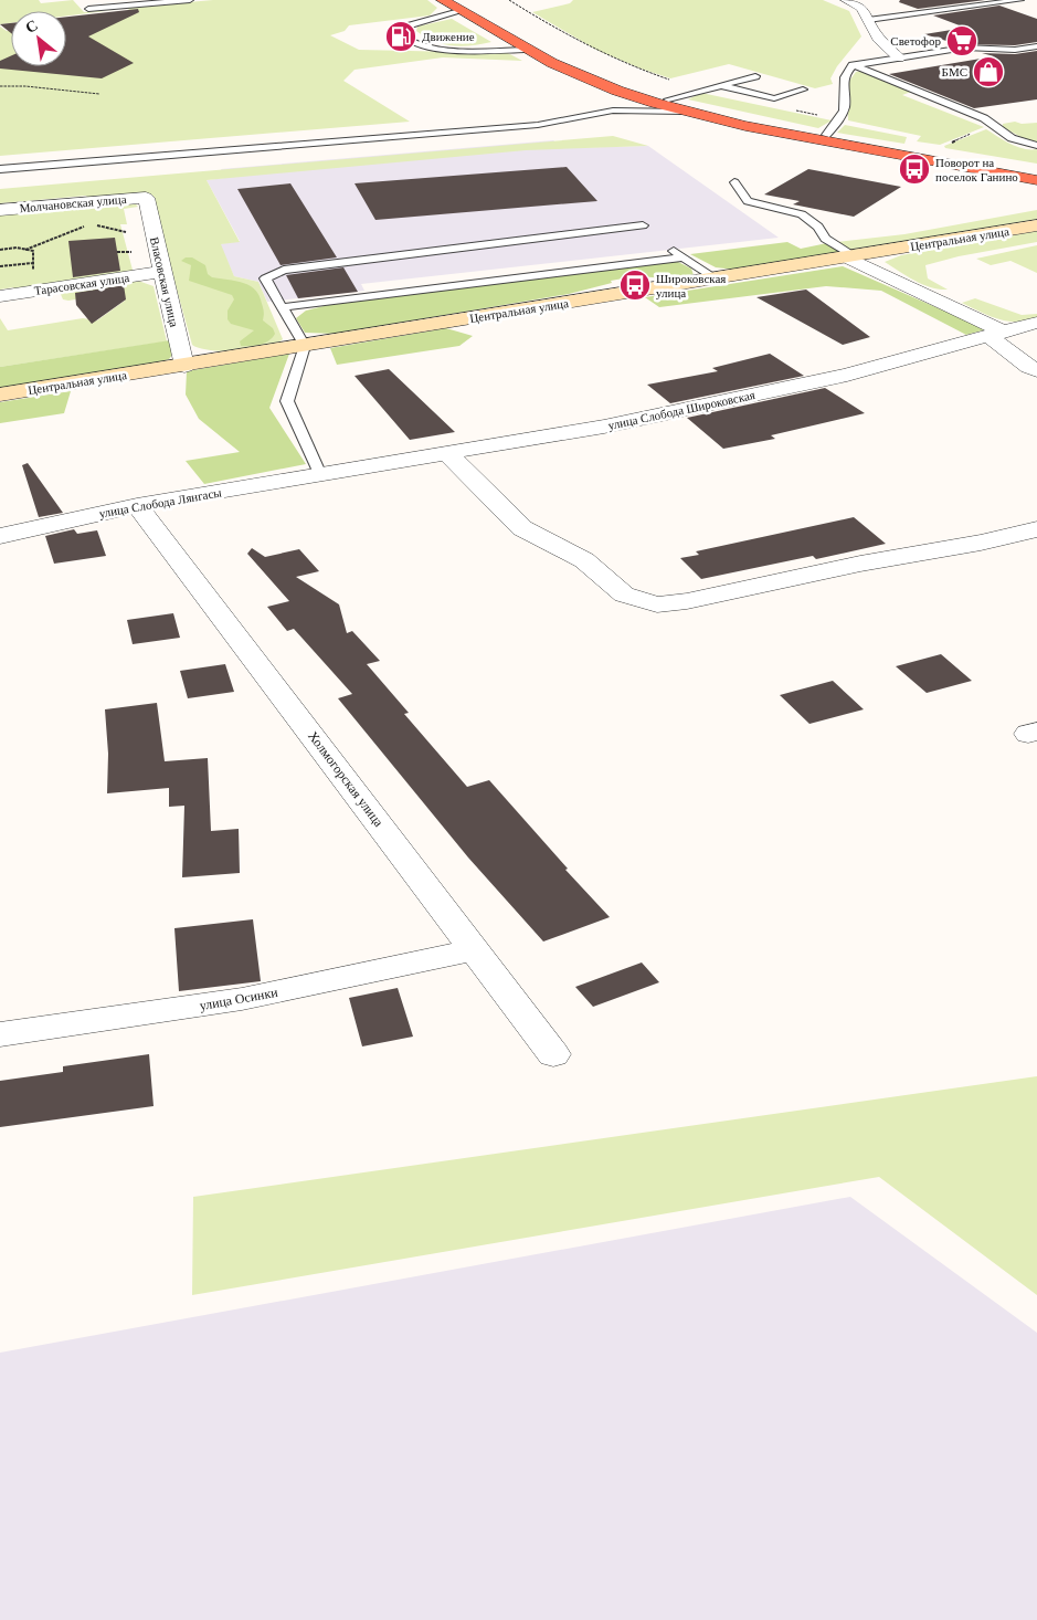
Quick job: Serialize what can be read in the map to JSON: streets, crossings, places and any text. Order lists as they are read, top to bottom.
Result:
{
  "streets": {
    "street": [
      "Молчановская улица",
      "Центральная улица",
      "Власовская улица",
      "Тарасовская улица",
      "улица Слобода Широковская",
      "улица Слобода Лянгасы",
      "Холмогорская улица",
      "улица Осинки"
    ]
  },
  "crossings": [
    ["Молчановская улица", "Власовская улица"],
    ["Центральная улица", "Власовская улица"],
    ["Власовская улица", "Тарасовская улица"],
    ["улица Слобода Широковская", "улица Слобода Лянгасы"],
    ["улица Слобода Лянгасы", "Холмогорская улица"],
    ["Холмогорская улица", "улица Осинки"]
  ],
  "places": {
    "fuel station": ["Движение"],
    "supermarket": ["Светофор"],
    "shop": ["БМС"],
    "bus stop": ["Поворот на поселок Ганино", "Широковская улица"]
  },
  "north": "top left"
}
